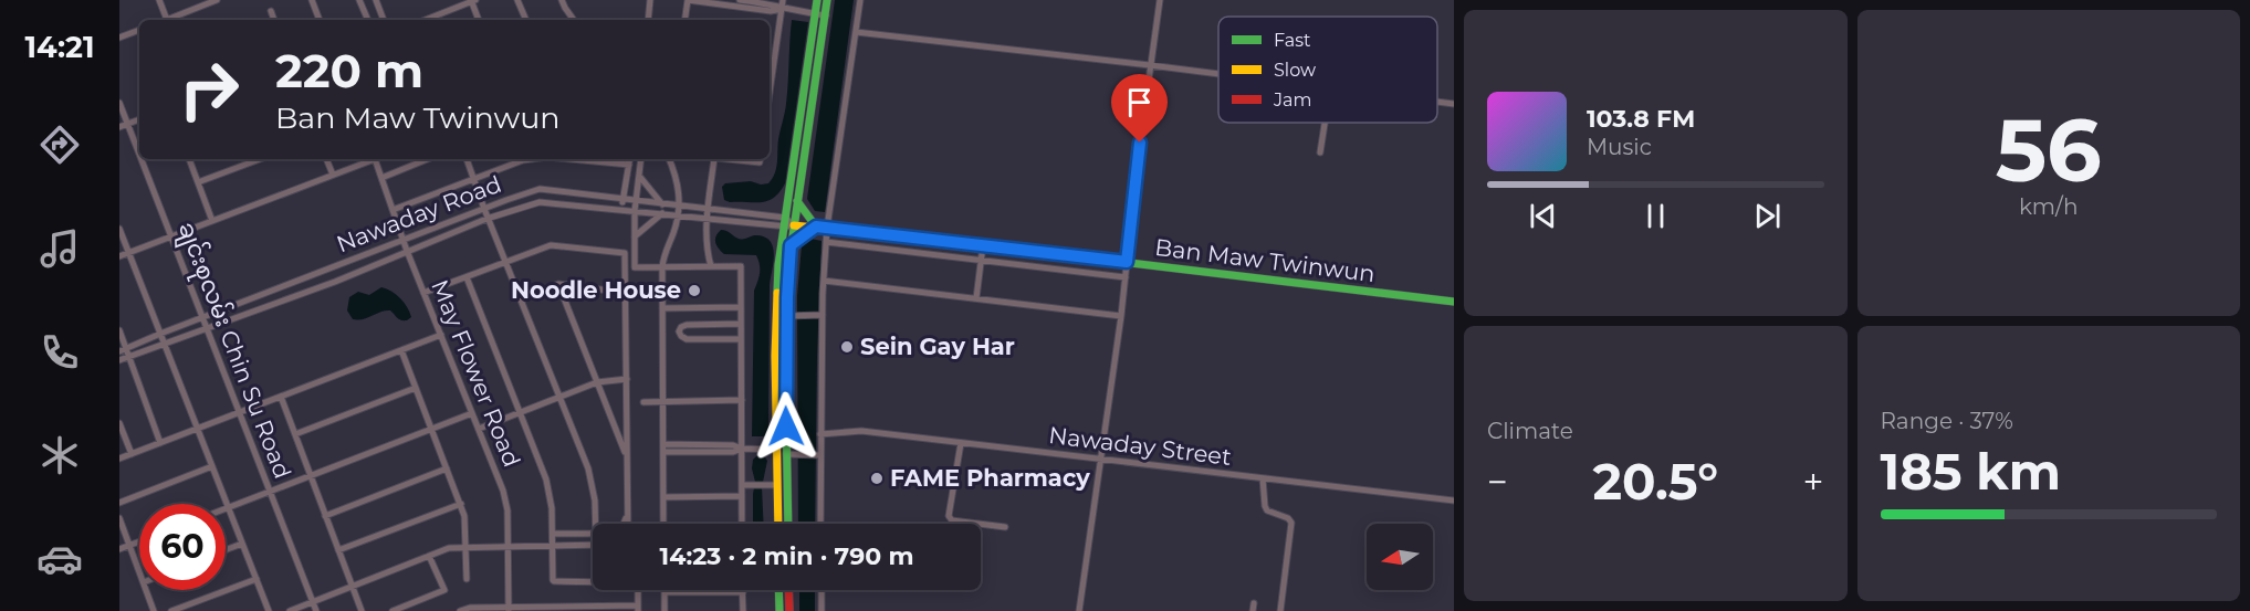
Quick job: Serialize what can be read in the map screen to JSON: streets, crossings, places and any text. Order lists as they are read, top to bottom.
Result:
{
  "streets": {
    "main road": ["Ban Maw Twinwun"],
    "street": [
      "Nawaday Road",
      "ချင်းစုလမ်း Chin Su Road",
      "May Flower Road",
      "Nawaday Street"
    ]
  },
  "crossings": [
    ["Nawaday Road", "Ban Maw Twinwun"],
    ["Nawaday Road", "ချင်းစုလမ်း Chin Su Road"],
    ["Nawaday Road", "May Flower Road"]
  ],
  "places": ["Noodle House", "Sein Gay Har", "FAME Pharmacy"],
  "legend": ["Fast", "Slow", "Jam"],
  "north": "left",
  "page": {
    "tabs": "14:21",
    "tile": [
      ["56", "km/h"],
      "Climate",
      ["Range · 37%", "185 km"]
    ],
    "turn": ["220 m", "Ban Maw Twinwun"],
    "song": ["103.8 FM", "Music"],
    "heat": ["−", "20.5°", "+"],
    "limit": "60",
    "trip": "14:23 · 2 min · 790 m"
  }
}
